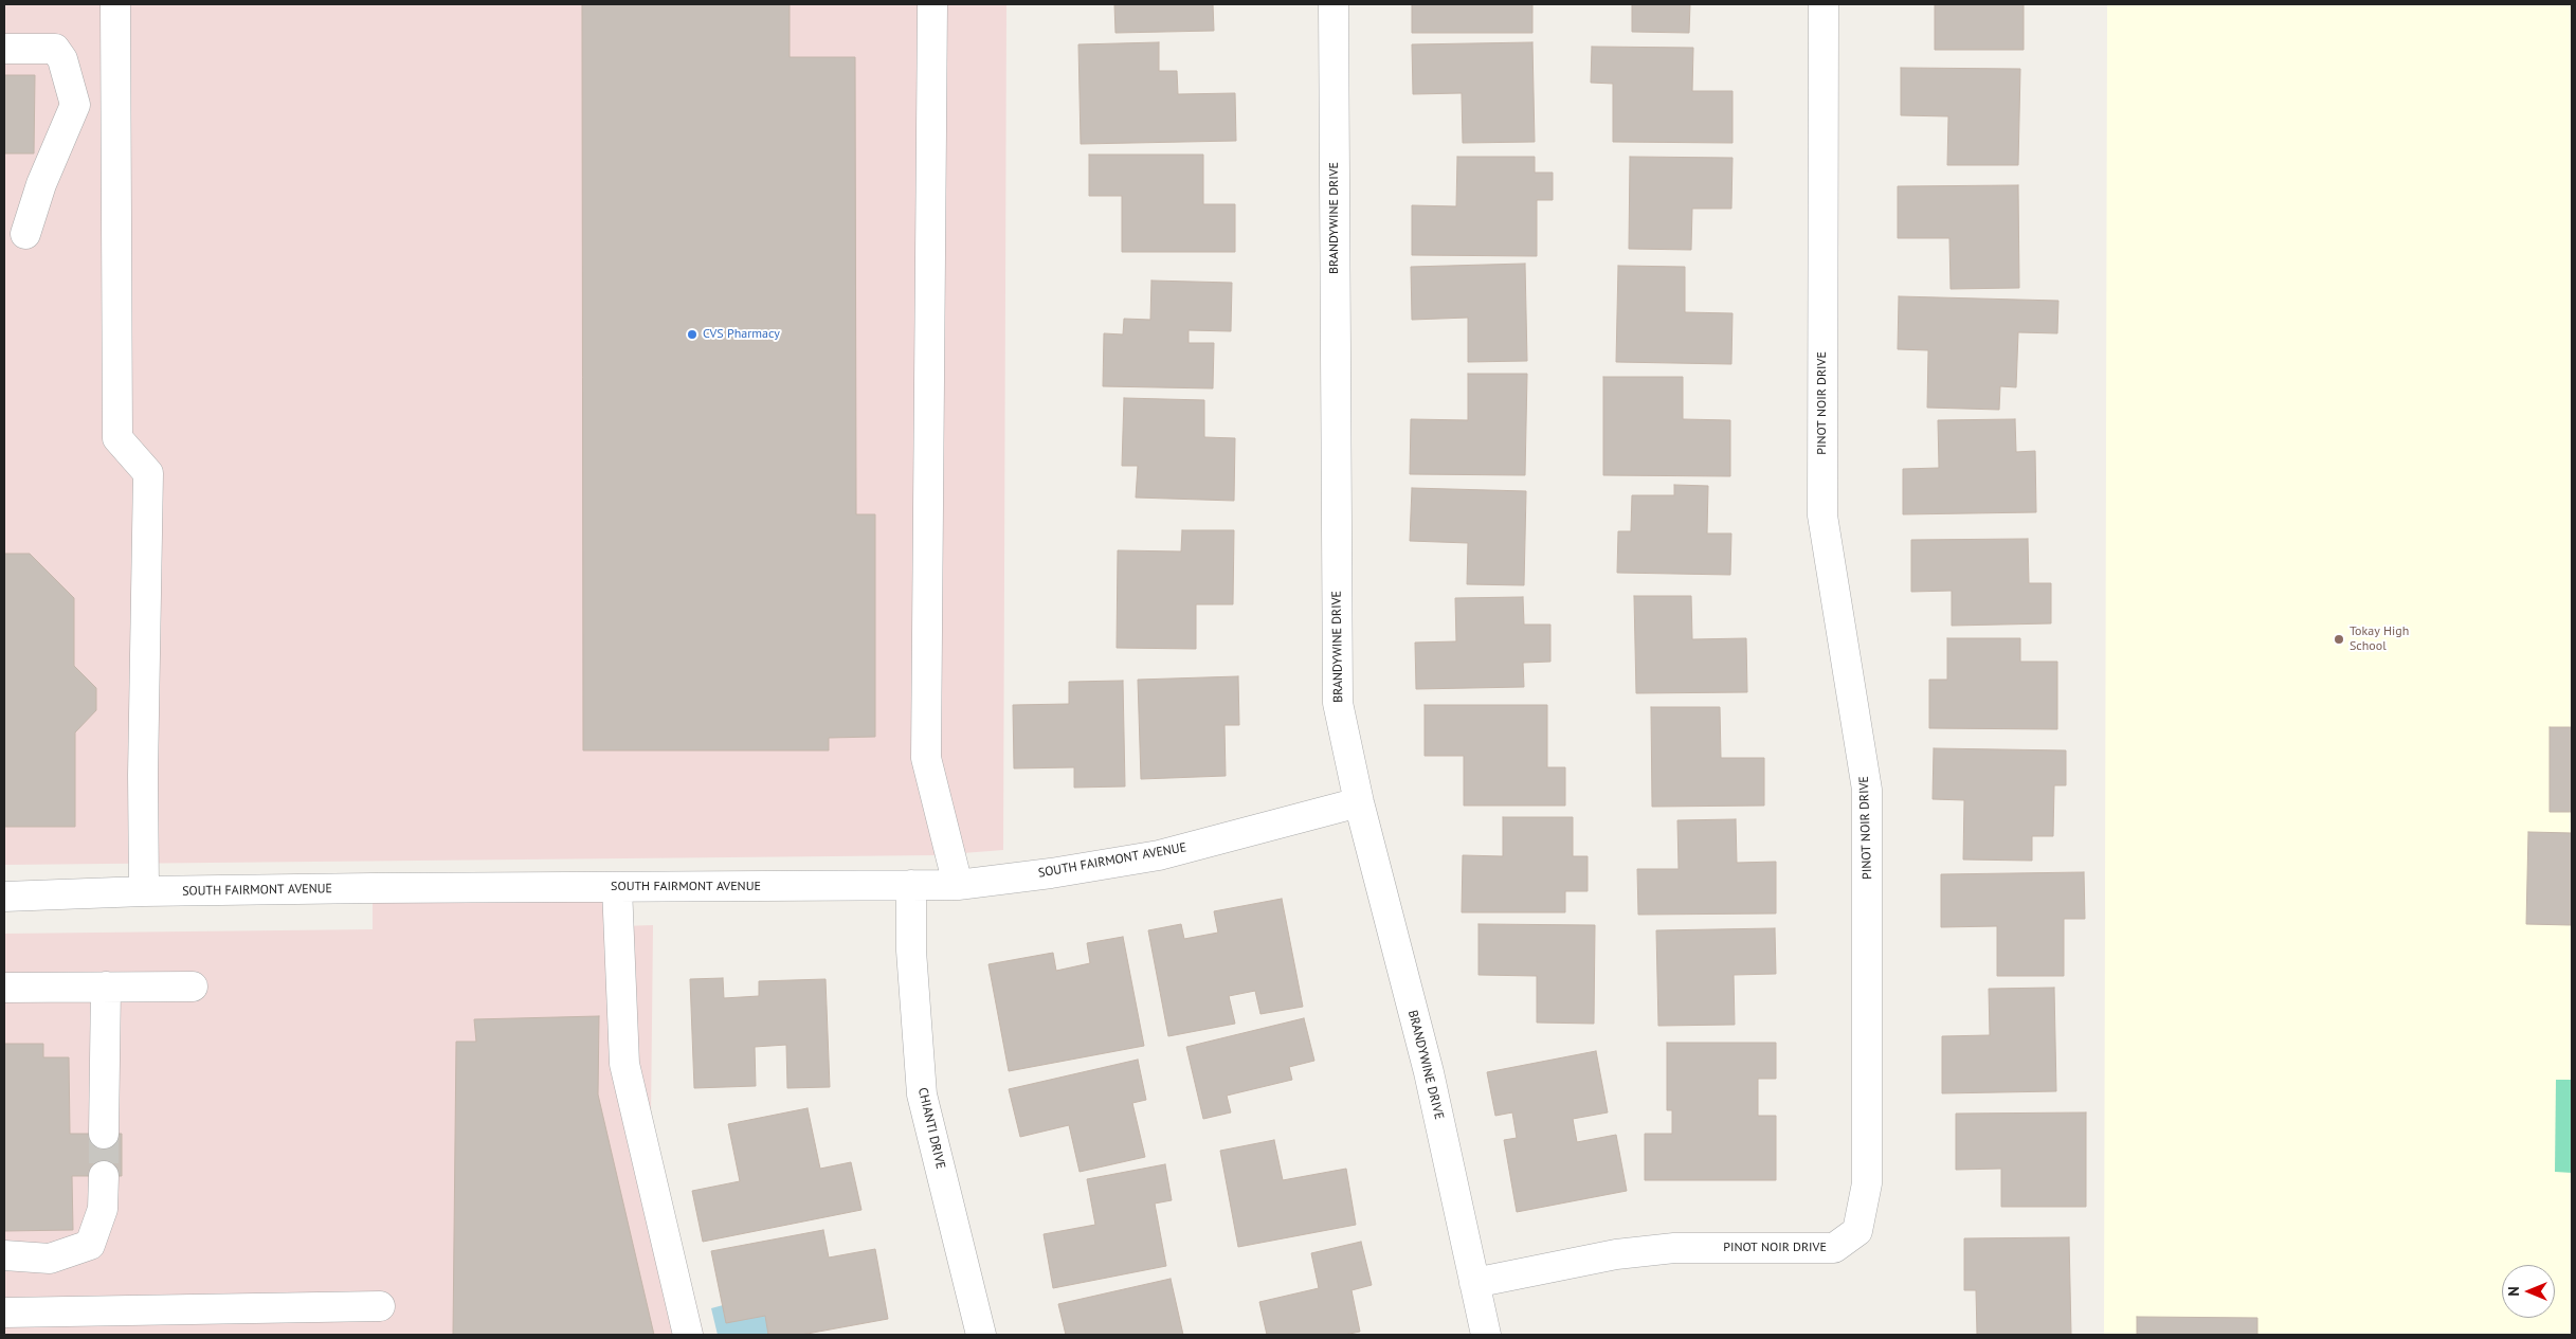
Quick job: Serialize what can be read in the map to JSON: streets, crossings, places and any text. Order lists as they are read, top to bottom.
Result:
{
  "streets": {
    "street": [
      "BRANDYWINE DRIVE",
      "PINOT NOIR DRIVE",
      "SOUTH FAIRMONT AVENUE",
      "CHIANTI DRIVE"
    ]
  },
  "crossings": [
    ["BRANDYWINE DRIVE", "PINOT NOIR DRIVE"],
    ["BRANDYWINE DRIVE", "SOUTH FAIRMONT AVENUE"],
    ["SOUTH FAIRMONT AVENUE", "CHIANTI DRIVE"]
  ],
  "places": ["CVS Pharmacy", "Tokay High School"],
  "north": "left"
}
